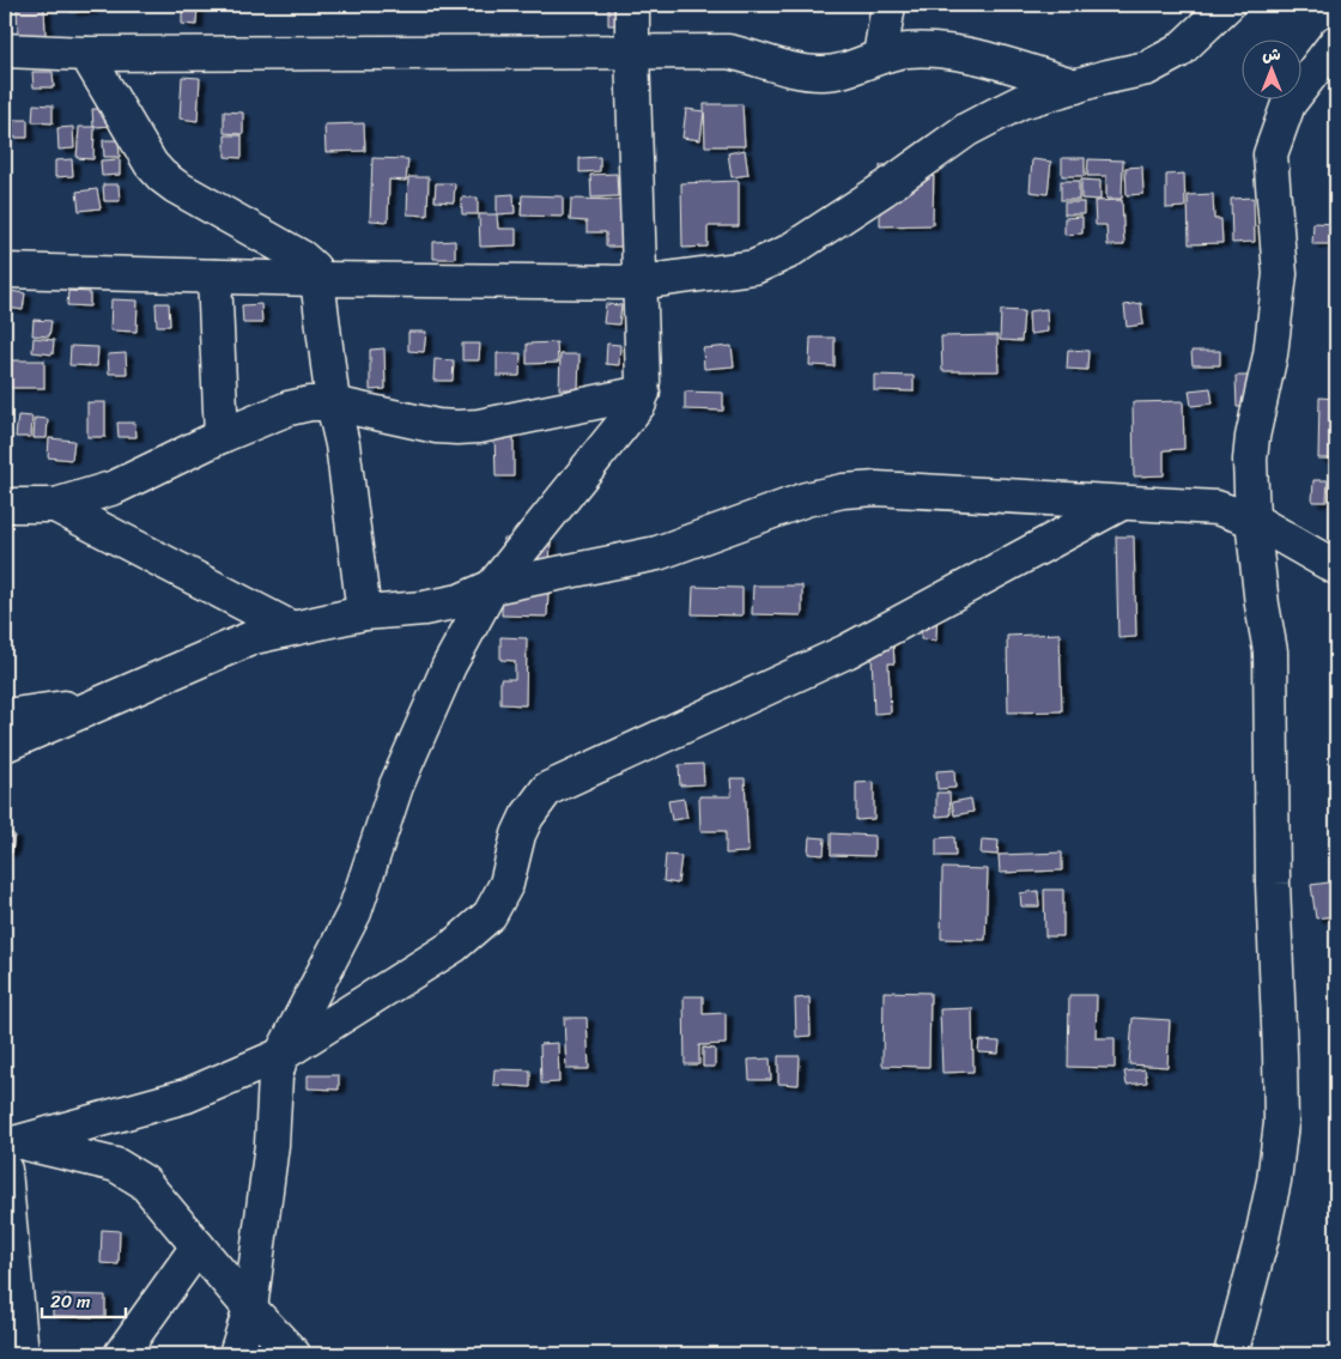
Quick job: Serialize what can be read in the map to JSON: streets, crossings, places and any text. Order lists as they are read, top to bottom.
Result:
{
  "scale_bar": "20 m",
  "north": "top"
}
